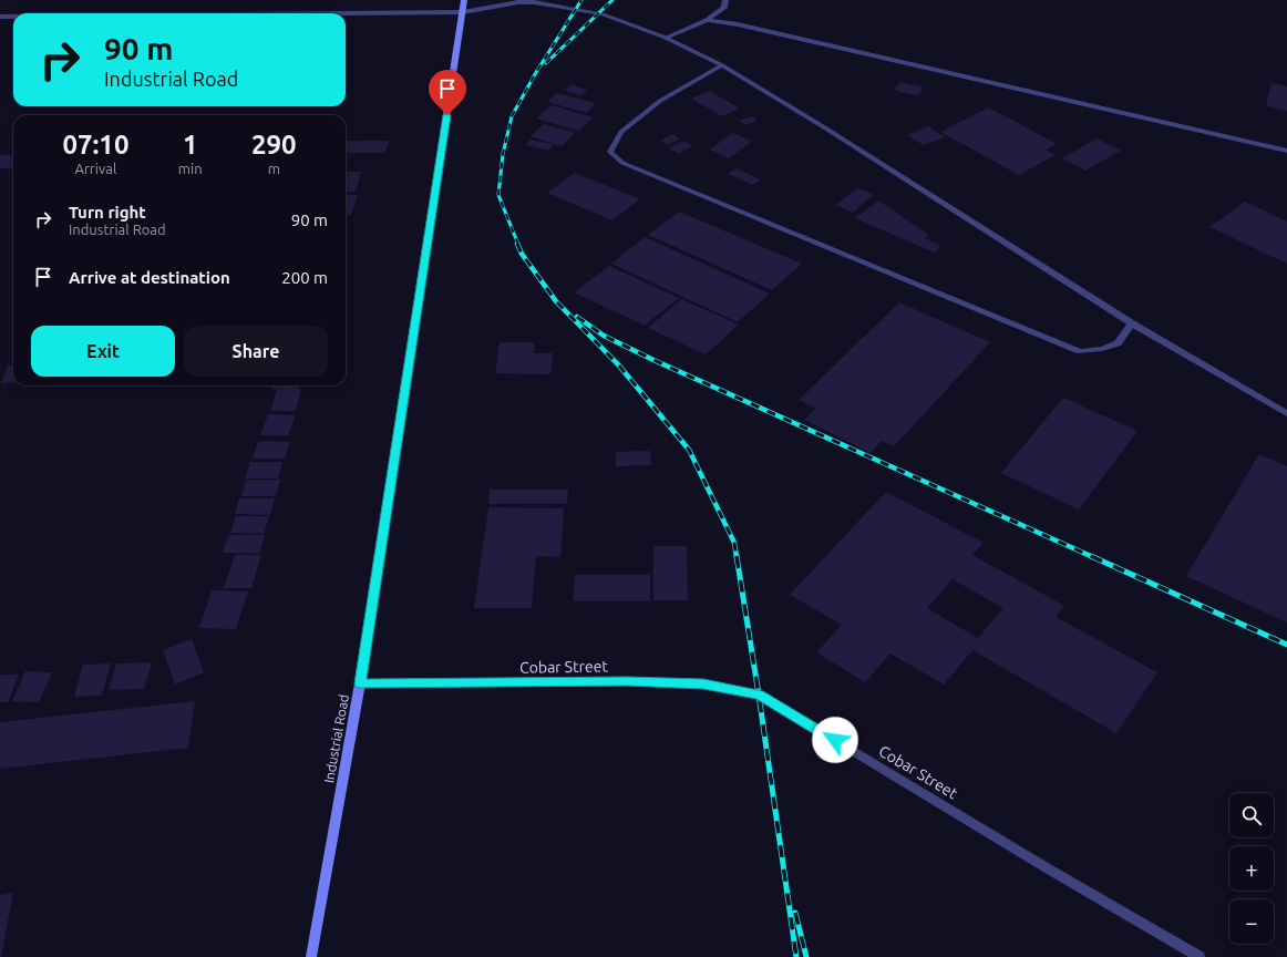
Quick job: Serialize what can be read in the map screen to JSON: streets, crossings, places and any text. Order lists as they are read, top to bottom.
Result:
{
  "streets": {
    "street": ["Cobar Street", "Industrial Road"]
  },
  "crossings": [
    ["Cobar Street", "Industrial Road"]
  ],
  "page": {
    "turn": ["90 m", "Industrial Road"],
    "eta": [
      "07:10",
      "Arrival",
      "1",
      "min",
      "290",
      "m"
    ],
    "list": [
      {
        "name": "Turn right",
        "note": "Industrial Road",
        "value": "90 m"
      },
      {
        "name": "Arrive at destination",
        "value": "200 m"
      }
    ],
    "buttons": ["Exit", "Share"],
    "map_buttons": ["+", "−"]
  }
}
